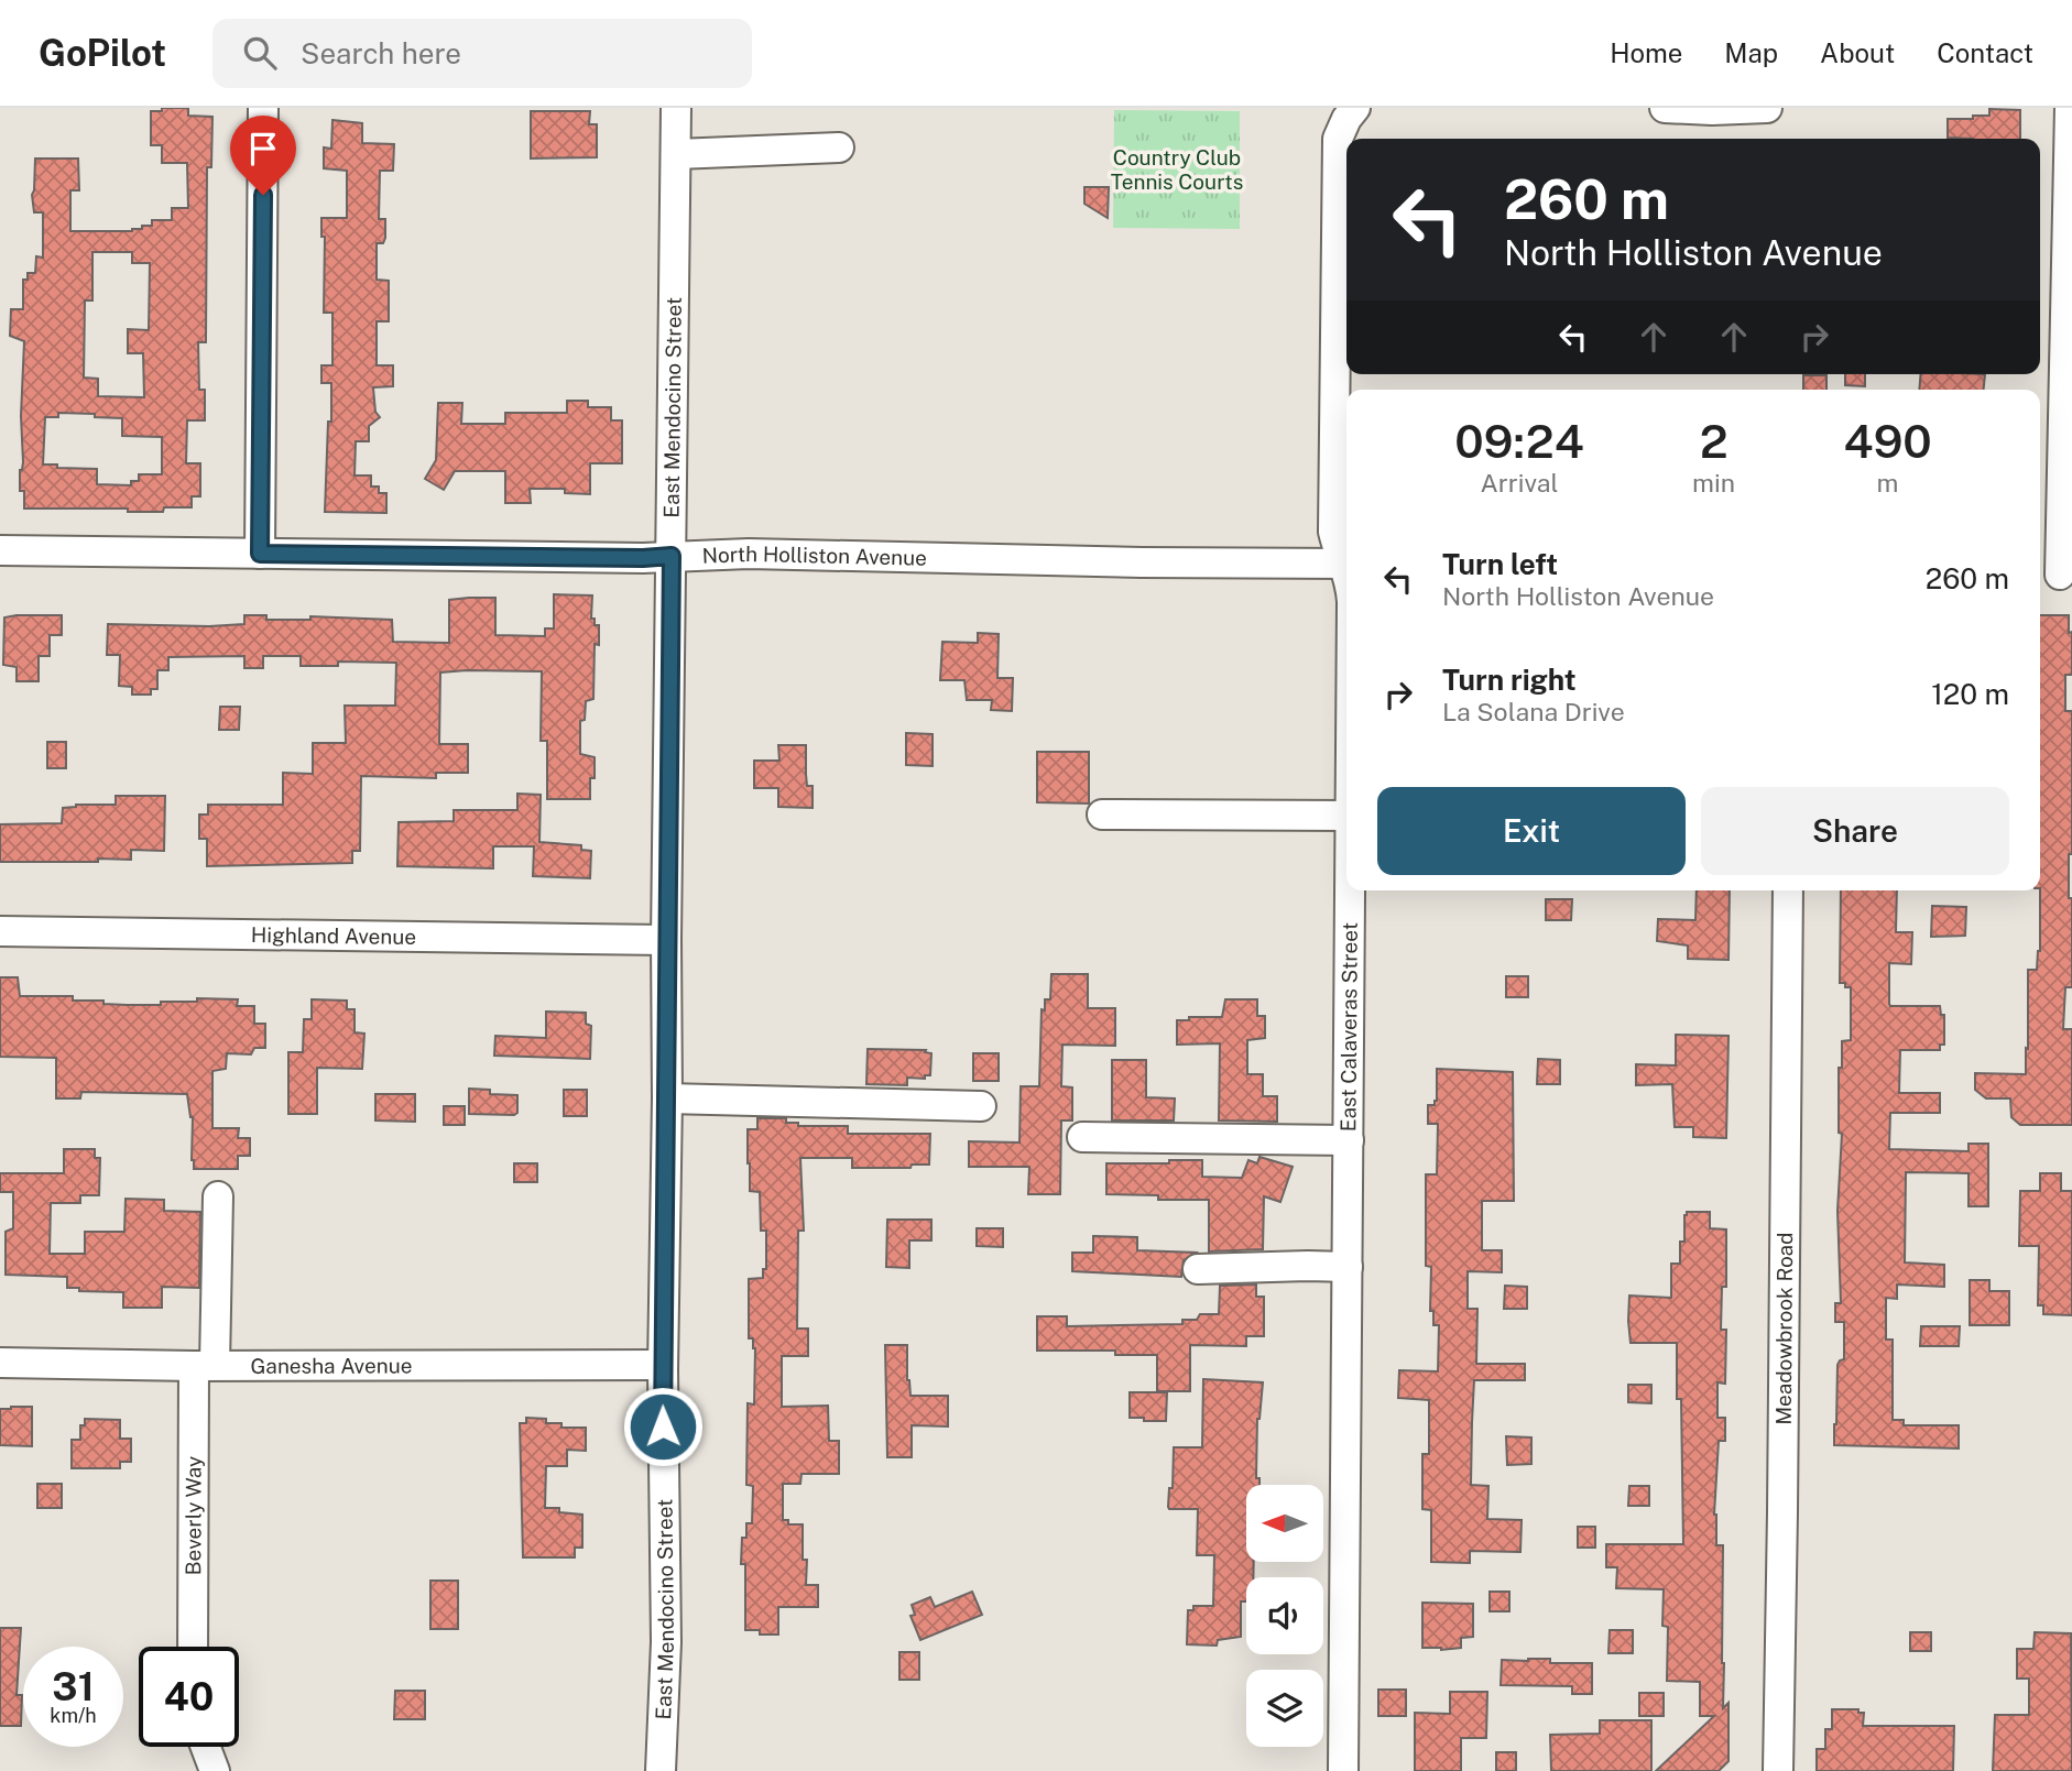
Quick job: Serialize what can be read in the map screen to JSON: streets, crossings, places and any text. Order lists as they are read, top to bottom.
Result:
{
  "streets": {
    "street": [
      "East Mendocino Street",
      "North Holliston Avenue",
      "Highland Avenue",
      "East Calaveras Street",
      "Meadowbrook Road",
      "Ganesha Avenue",
      "Beverly Way"
    ]
  },
  "crossings": [
    ["East Mendocino Street", "North Holliston Avenue"],
    ["East Mendocino Street", "Highland Avenue"],
    ["East Mendocino Street", "Ganesha Avenue"],
    ["Ganesha Avenue", "Beverly Way"]
  ],
  "parks": ["Country Club Tennis Courts"],
  "north": "left",
  "page": {
    "header": "GoPilot",
    "search": "Search here",
    "nav": [
      "Home",
      "Map",
      "About",
      "Contact"
    ],
    "turn": ["260 m", "North Holliston Avenue"],
    "eta": [
      "09:24",
      "Arrival",
      "2",
      "min",
      "490",
      "m"
    ],
    "list": [
      {
        "name": "Turn left",
        "note": "North Holliston Avenue",
        "value": "260 m"
      },
      {
        "name": "Turn right",
        "note": "La Solana Drive",
        "value": "120 m"
      }
    ],
    "buttons": ["Exit", "Share"],
    "speed": "31 km/h",
    "limit": "40"
  }
}
